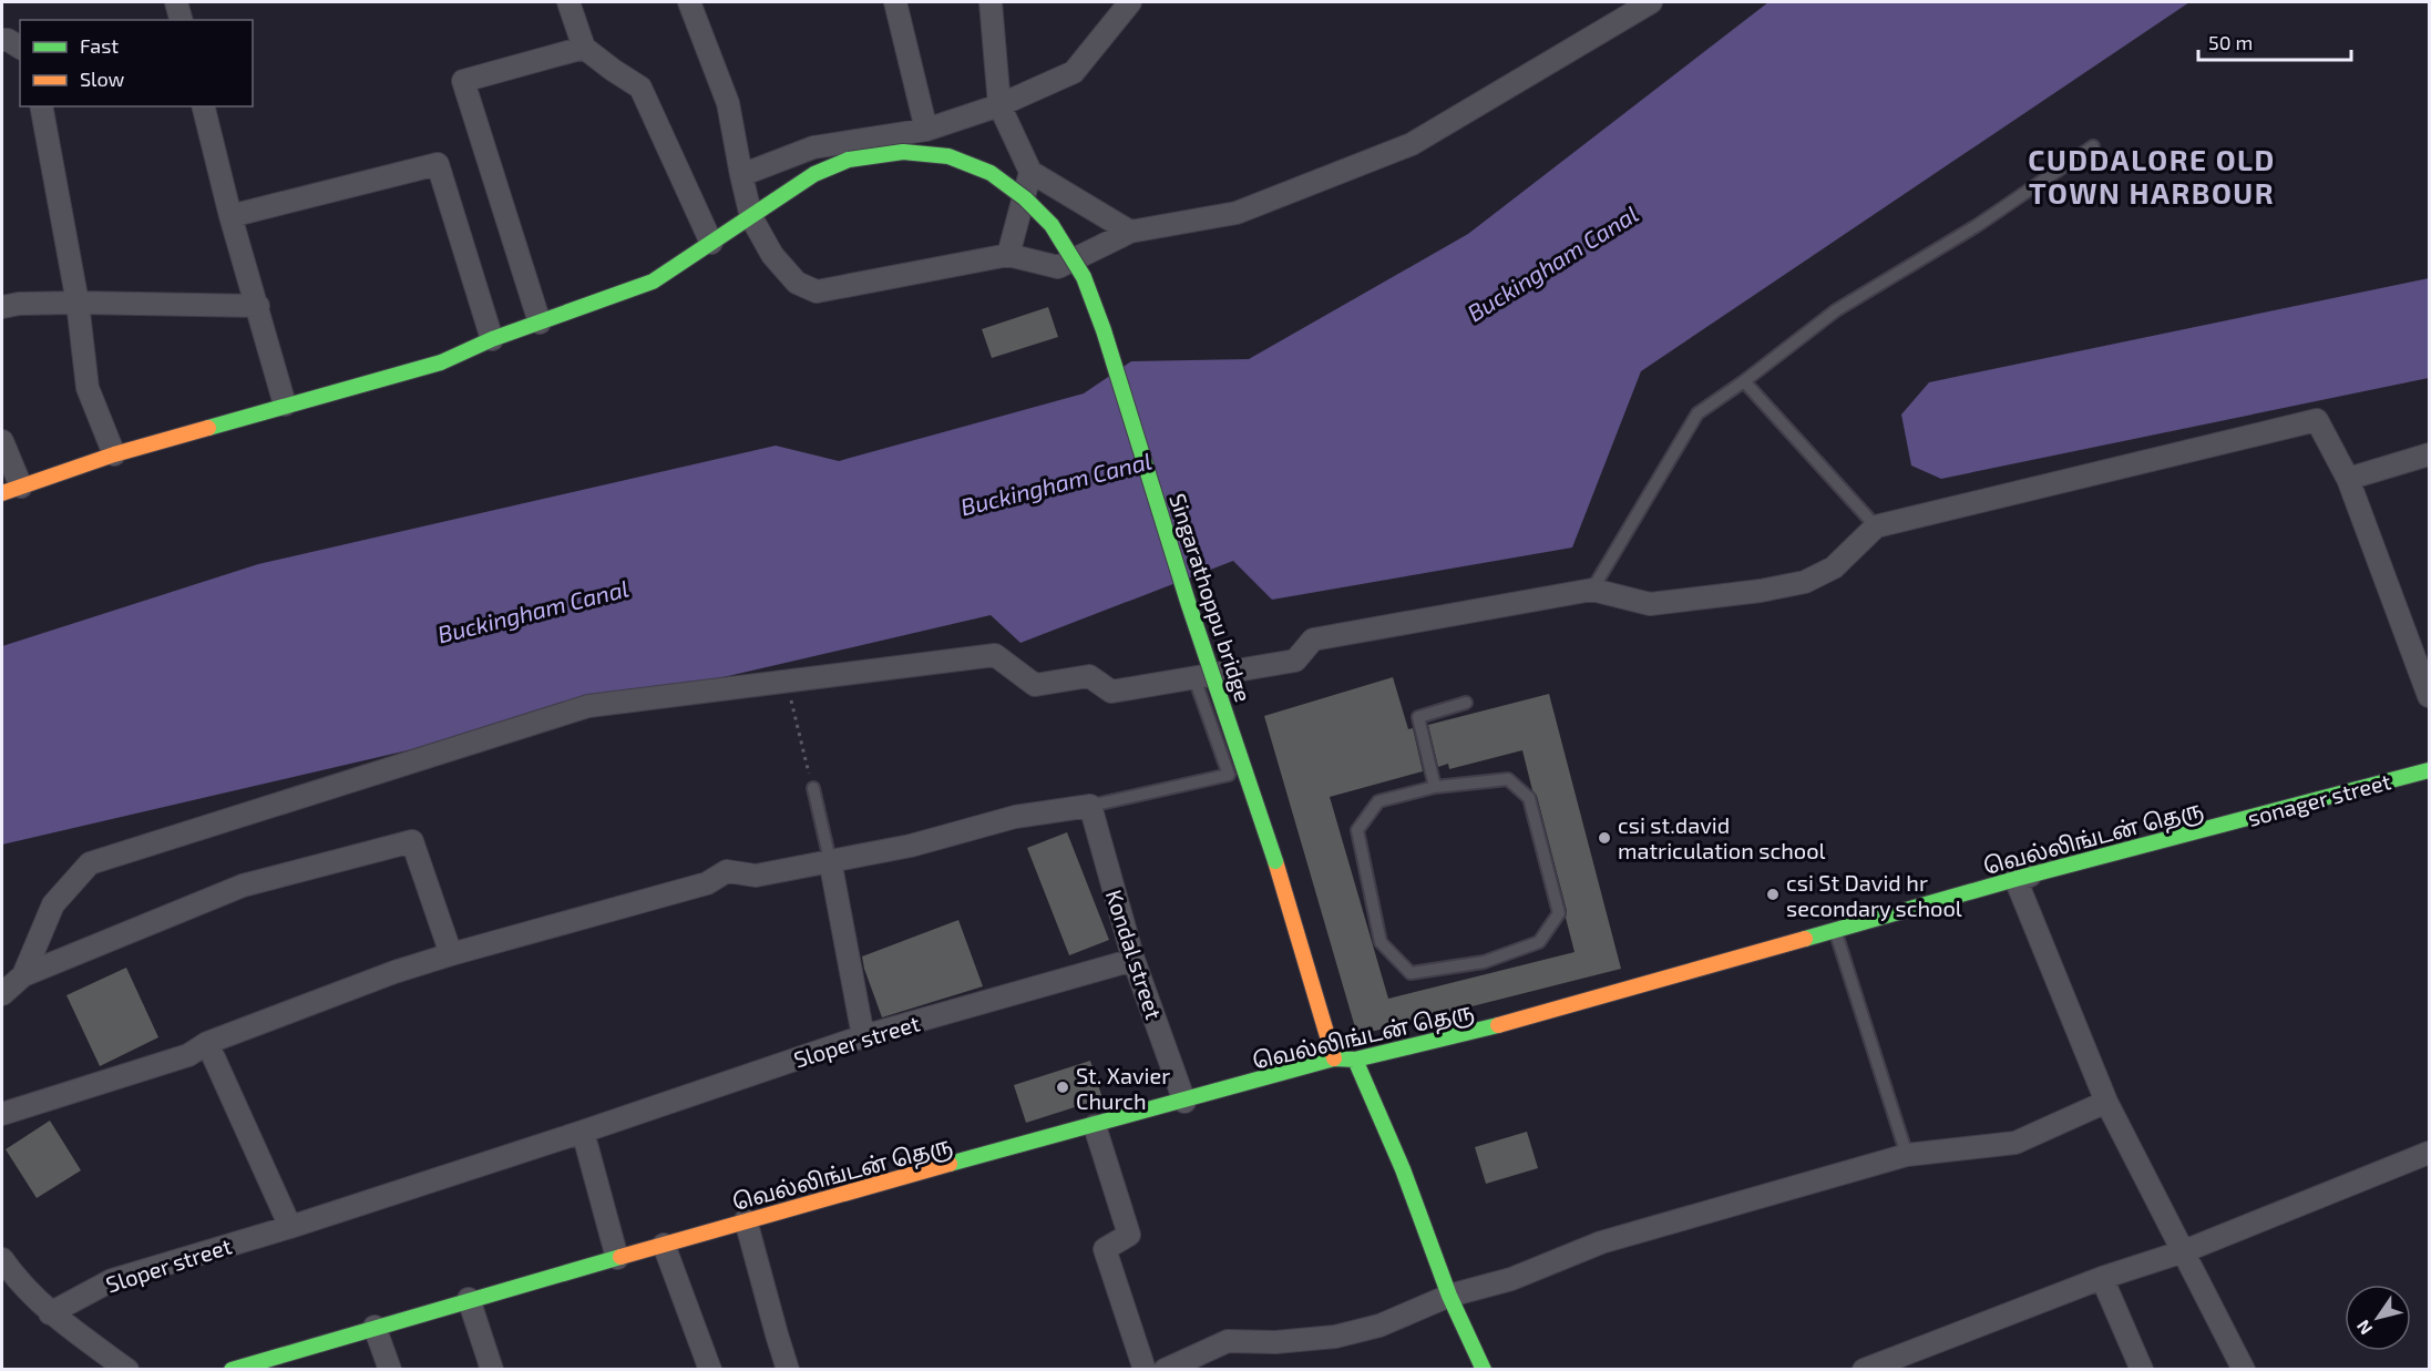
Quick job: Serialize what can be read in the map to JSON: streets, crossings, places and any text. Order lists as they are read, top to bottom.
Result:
{
  "streets": {
    "main road": ["Singarathoppu bridge", "வெல்லிங்டன் தெரு"],
    "street": ["sonager street", "Kondal street", "Sloper street"]
  },
  "crossings": [
    ["Singarathoppu bridge", "வெல்லிங்டன் தெரு"],
    ["sonager street", "வெல்லிங்டன் தெரு"],
    ["வெல்லிங்டன் தெரு", "Kondal street"],
    ["Kondal street", "Sloper street"]
  ],
  "districts": ["CUDDALORE OLD TOWN HARBOUR"],
  "water": ["Buckingham Canal"],
  "places": ["csi st.david matriculation school", "csi St David hr secondary school", "St. Xavier Church"],
  "legend": ["Fast", "Slow"],
  "scale_bar": "50 m",
  "north": "bottom left"
}
